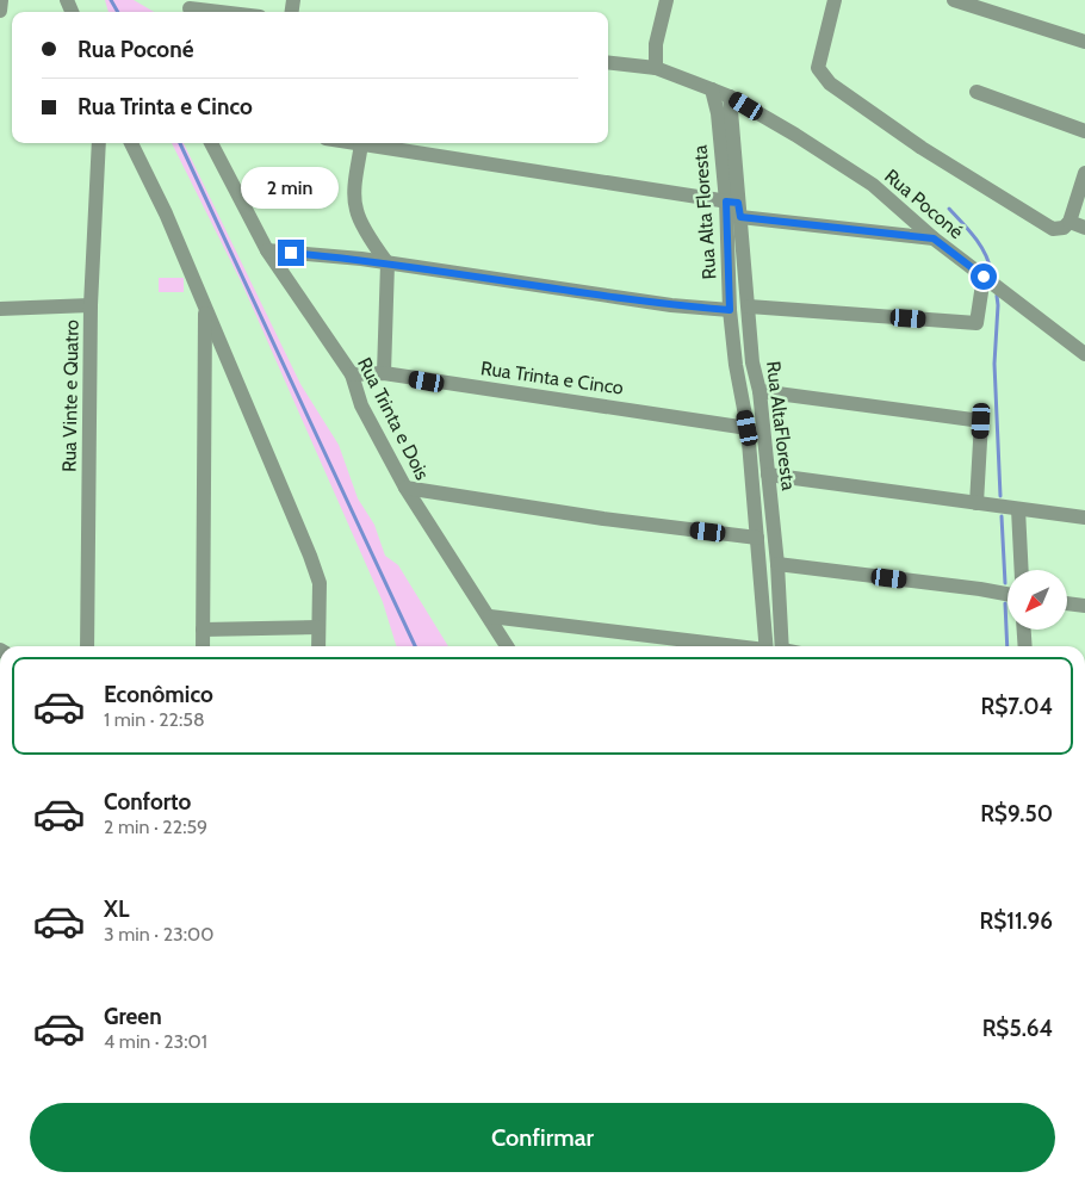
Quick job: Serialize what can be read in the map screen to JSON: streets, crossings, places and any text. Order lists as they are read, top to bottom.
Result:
{
  "streets": {
    "street": [
      "Rua Poconé",
      "Rua Alta Floresta",
      "Rua Trinta e Cinco",
      "Rua Vinte e Quatro",
      "Rua Trinta e Dois",
      "Rua AltaFloresta"
    ]
  },
  "crossings": [
    ["Rua Poconé", "Rua Alta Floresta"],
    ["Rua Poconé", "Rua AltaFloresta"],
    ["Rua Alta Floresta", "Rua Trinta e Cinco"],
    ["Rua Alta Floresta", "Rua AltaFloresta"],
    ["Rua Trinta e Cinco", "Rua Trinta e Dois"]
  ],
  "north": "bottom left",
  "page": {
    "banner": ["Rua Poconé", "Rua Trinta e Cinco"],
    "bubble": "2 min",
    "list": [
      {
        "name": "Econômico",
        "note": "1 min · 22:58",
        "value": "R$7.04"
      },
      {
        "name": "Conforto",
        "note": "2 min · 22:59",
        "value": "R$9.50"
      },
      {
        "name": "XL",
        "note": "3 min · 23:00",
        "value": "R$11.96"
      },
      {
        "name": "Green",
        "note": "4 min · 23:01",
        "value": "R$5.64"
      }
    ],
    "buttons": "Confirmar"
  }
}
